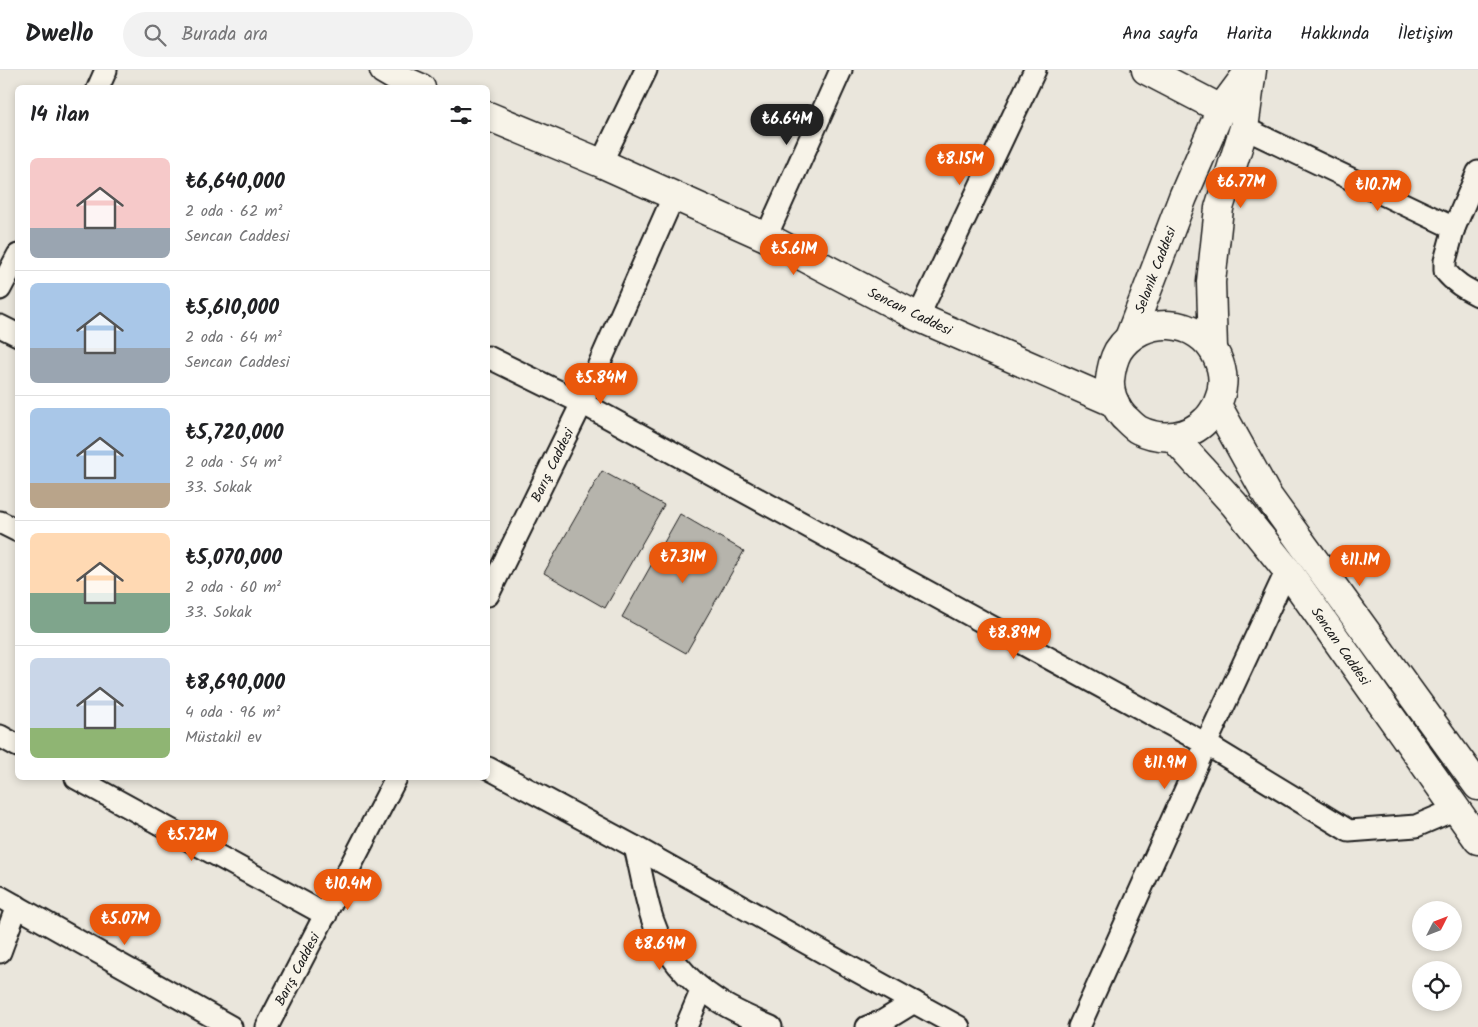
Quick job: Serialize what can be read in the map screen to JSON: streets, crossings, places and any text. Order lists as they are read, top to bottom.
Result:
{
  "streets": {
    "street": ["Selanik Caddesi", "Sencan Caddesi", "Barış Caddesi"]
  },
  "crossings": [
    ["Selanik Caddesi", "Sencan Caddesi"],
    ["Sencan Caddesi", "Barış Caddesi"]
  ],
  "north": "top right",
  "page": {
    "header": "Dwello",
    "search": "Burada ara",
    "nav": [
      "Ana sayfa",
      "Harita",
      "Hakkında",
      "İletişim"
    ],
    "heading": "14 ilan",
    "price": [
      "₺6.64M",
      "₺8.15M",
      "₺6.77M",
      "₺10.7M",
      "₺5.61M",
      "₺5.84M",
      "₺7.31M",
      "₺11.1M",
      "₺8.89M",
      "₺11.9M",
      "₺5.72M",
      "₺10.4M",
      "₺5.07M",
      "₺8.69M"
    ],
    "list": [
      {
        "name": "₺6,640,000",
        "note": "2 oda · 62 m² · Sencan Caddesi"
      },
      {
        "name": "₺5,610,000",
        "note": "2 oda · 64 m² · Sencan Caddesi"
      },
      {
        "name": "₺5,720,000",
        "note": "2 oda · 54 m² · 33. Sokak"
      },
      {
        "name": "₺5,070,000",
        "note": "2 oda · 60 m² · 33. Sokak"
      },
      {
        "name": "₺8,690,000",
        "note": "4 oda · 96 m² · Müstakil ev"
      }
    ]
  }
}
